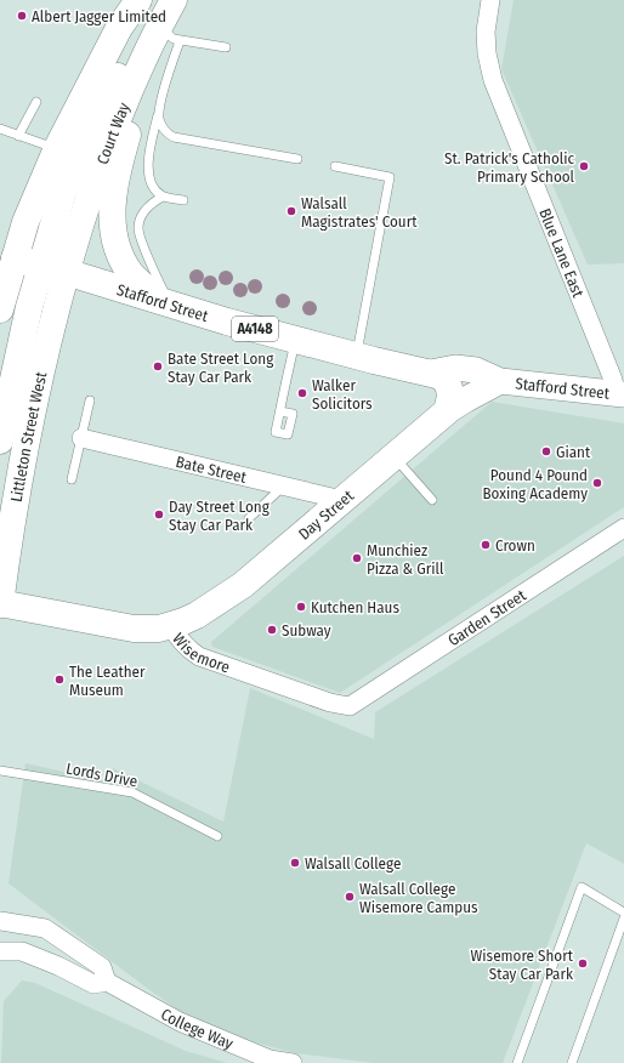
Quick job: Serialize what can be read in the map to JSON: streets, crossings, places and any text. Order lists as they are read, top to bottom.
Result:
{
  "streets": {
    "highway": [
      "Court Way",
      "Stafford Street",
      "A4148",
      "Littleton Street West",
      "Day Street",
      "Wisemore"
    ],
    "street": [
      "Blue Lane East",
      "Bate Street",
      "Garden Street",
      "College Way"
    ],
    "lane": ["Lords Drive"]
  },
  "crossings": [
    ["Court Way", "Stafford Street"],
    ["Court Way", "Littleton Street West"],
    ["Blue Lane East", "Stafford Street"],
    ["Stafford Street", "Littleton Street West"],
    ["Stafford Street", "Day Street"],
    ["Littleton Street West", "Wisemore"],
    ["Bate Street", "Day Street"],
    ["Day Street", "Wisemore"],
    ["Garden Street", "Wisemore"]
  ],
  "places": [
    "Albert Jagger Limited",
    "St. Patrick's Catholic Primary School",
    "Walsall Magistrates' Court",
    "Bate Street Long Stay Car Park",
    "Walker Solicitors",
    "Giant",
    "Pound 4 Pound Boxing Academy",
    "Day Street Long Stay Car Park",
    "Crown",
    "Munchiez Pizza & Grill",
    "Kutchen Haus",
    "Subway",
    "The Leather Museum",
    "Walsall College",
    "Walsall College Wisemore Campus",
    "Wisemore Short Stay Car Park"
  ]
}
